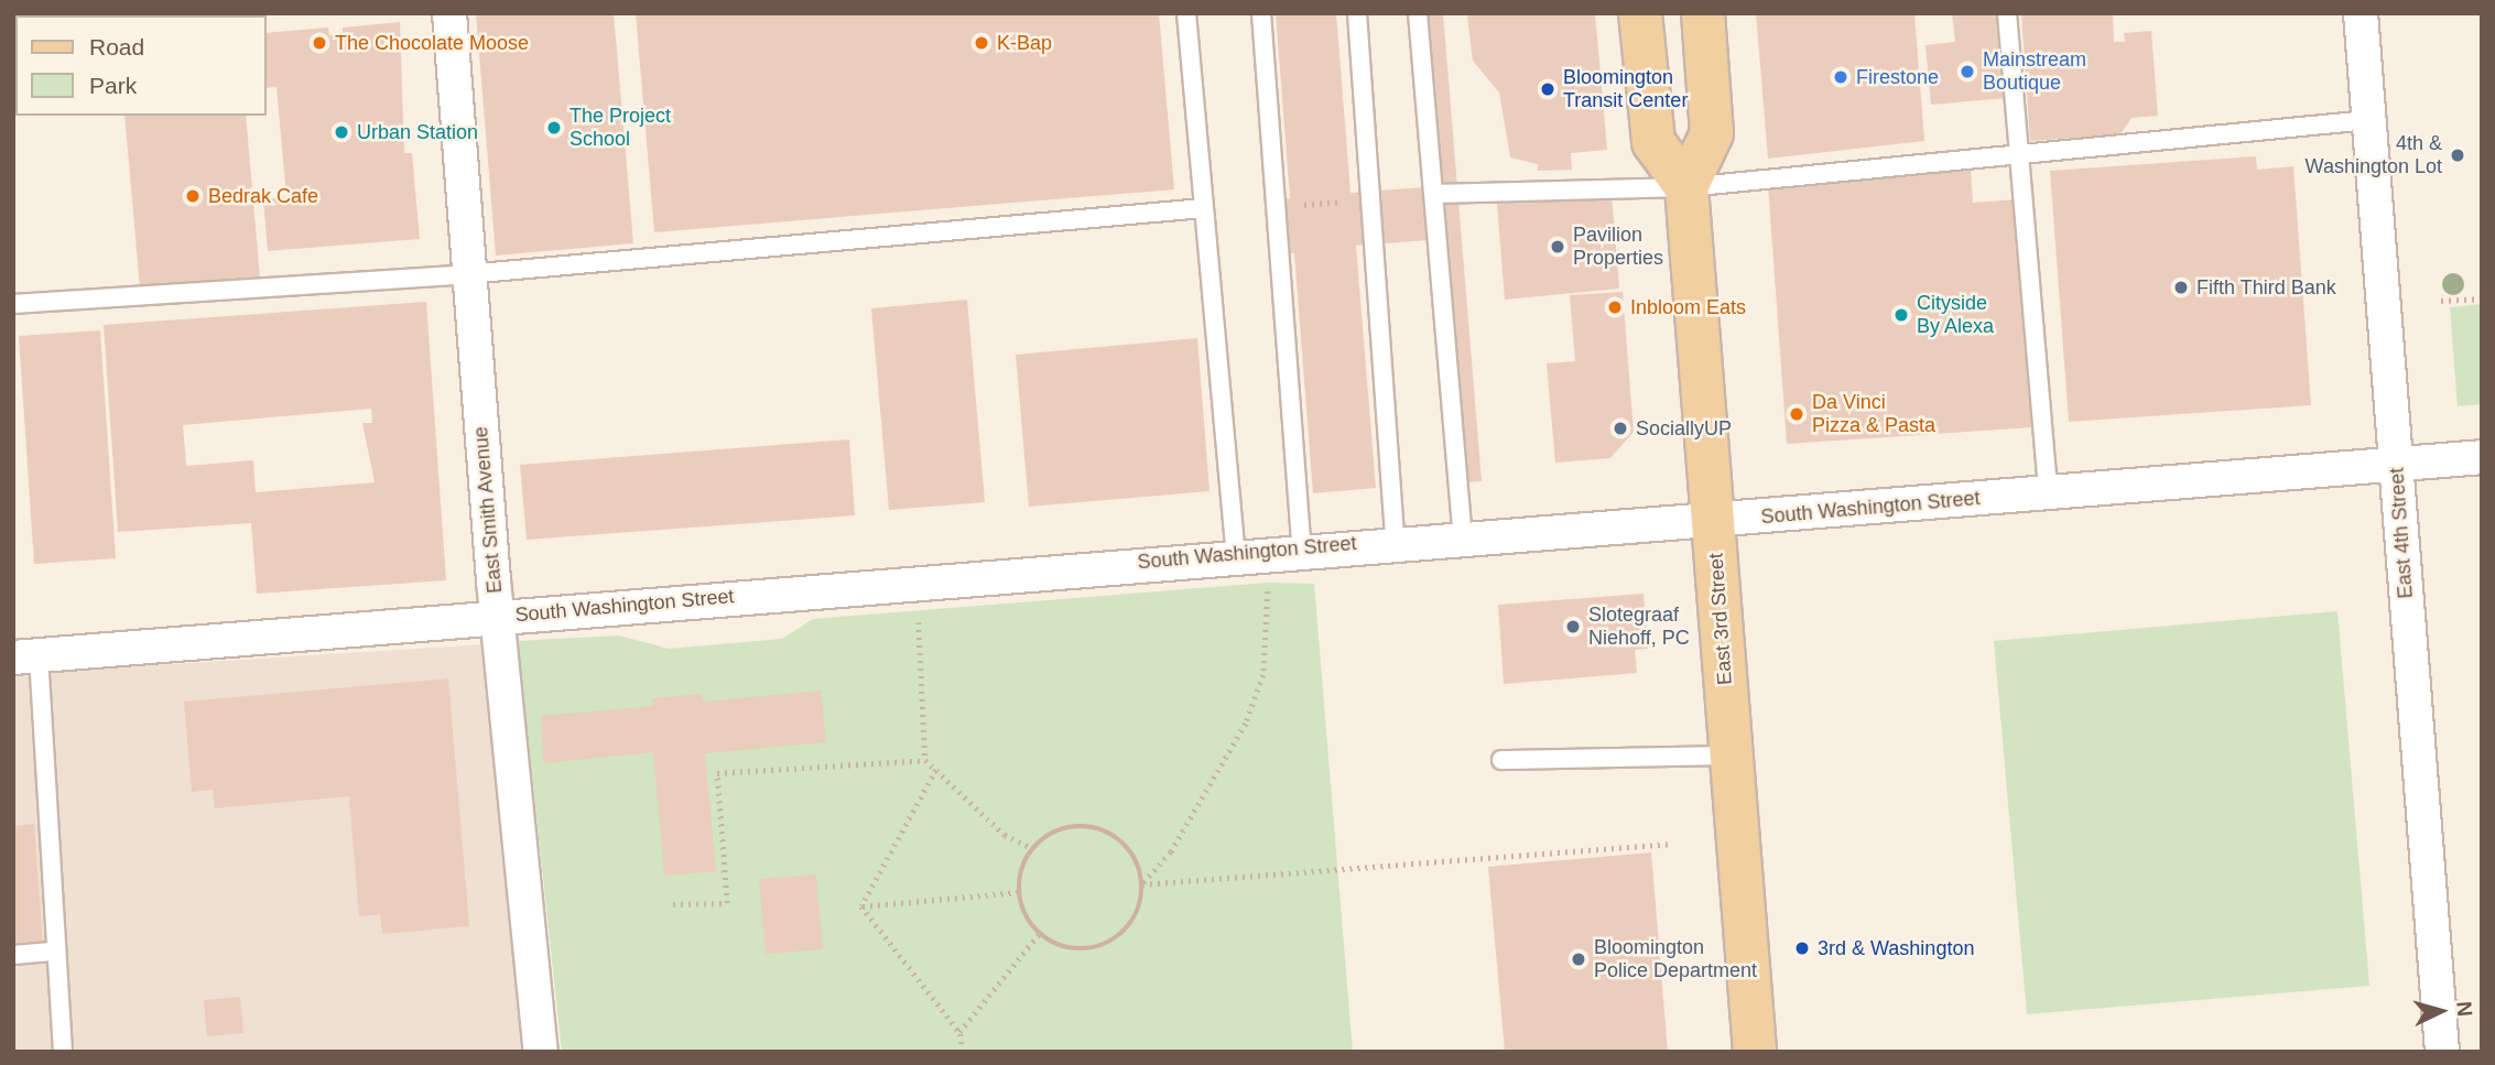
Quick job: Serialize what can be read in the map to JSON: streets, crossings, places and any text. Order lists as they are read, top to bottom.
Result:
{
  "streets": {
    "main road": ["East 3rd Street"],
    "street": ["South Washington Street", "East Smith Avenue", "East 4th Street"]
  },
  "crossings": [
    ["South Washington Street", "East Smith Avenue"],
    ["South Washington Street", "East 4th Street"],
    ["South Washington Street", "East 3rd Street"]
  ],
  "places": [
    "The Chocolate Moose",
    "K-Bap",
    "Mainstream Boutique",
    "Firestone",
    "Bloomington Transit Center",
    "The Project School",
    "Urban Station",
    "4th & Washington Lot",
    "Bedrak Cafe",
    "Pavilion Properties",
    "Fifth Third Bank",
    "Inbloom Eats",
    "Cityside By Alexa",
    "Da Vinci Pizza & Pasta",
    "SociallyUP",
    "Slotegraaf Niehoff, PC",
    "3rd & Washington",
    "Bloomington Police Department"
  ],
  "legend": ["Road", "Park"],
  "north": "right"
}
